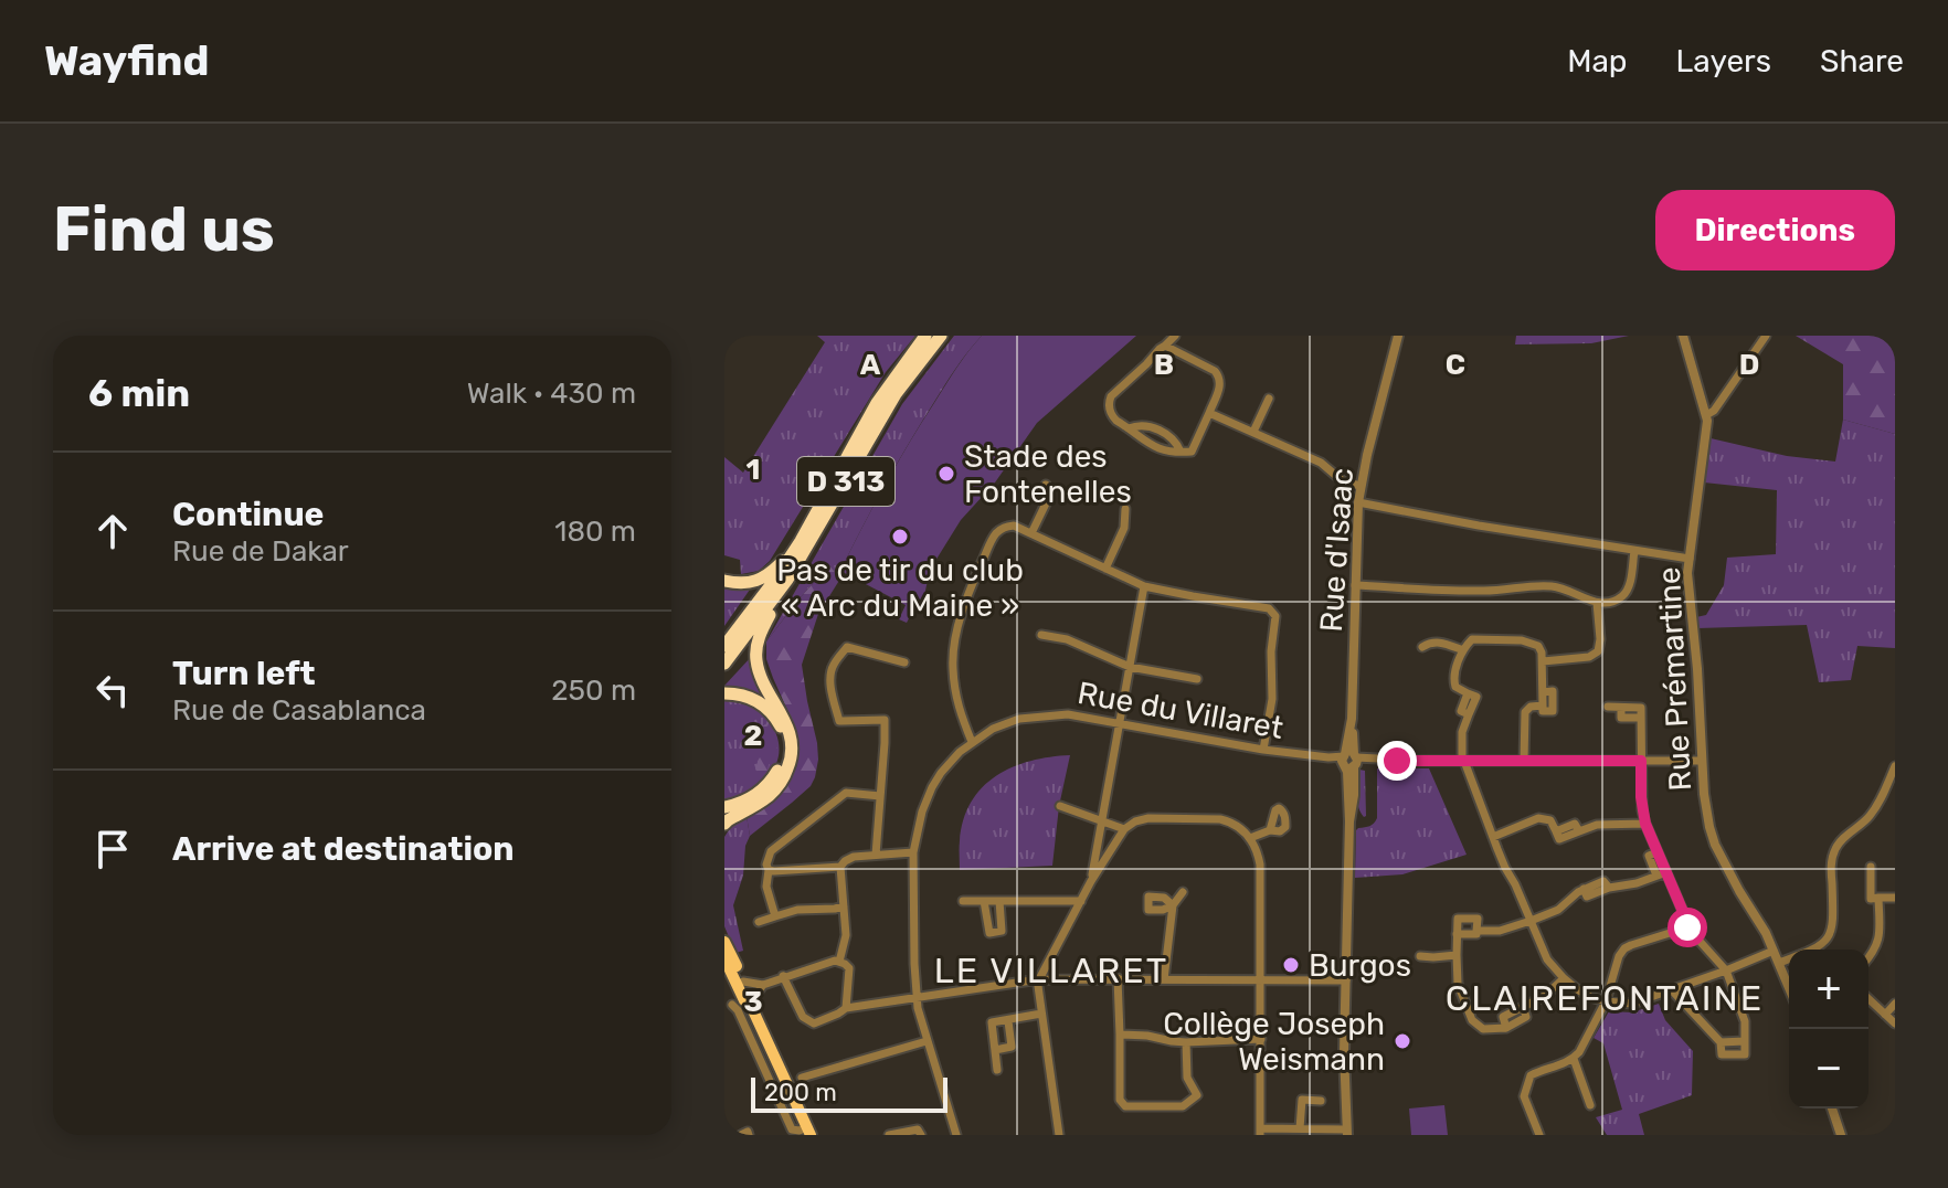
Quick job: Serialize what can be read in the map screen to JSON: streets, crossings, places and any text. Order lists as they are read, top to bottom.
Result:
{
  "streets": {
    "highway": ["D 313"],
    "street": ["Rue d'Isaac", "Rue Prémartine", "Rue du Villaret"]
  },
  "crossings": [
    ["Rue d'Isaac", "Rue du Villaret"],
    ["Rue Prémartine", "Rue du Villaret"]
  ],
  "districts": ["LE VILLARET", "CLAIREFONTAINE"],
  "places": [
    "Stade des Fontenelles",
    "Pas de tir du club « Arc du Maine »",
    "Burgos",
    "Collège Joseph Weismann"
  ],
  "scale_bar": "200 m",
  "page": {
    "header": "Wayfind",
    "nav": ["Map", "Layers", "Share"],
    "buttons": "Directions",
    "title": "Find us",
    "heading": ["6 min", "Walk · 430 m"],
    "list": [
      ["Continue", "Rue de Dakar", "180 m"],
      ["Turn left", "Rue de Casablanca", "250 m"],
      "Arrive at destination"
    ],
    "map_buttons": ["+", "−"],
    "scale": "200 m"
  },
  "grid": {
    "columns": [
      "A",
      "B",
      "C",
      "D"
    ],
    "rows": ["1", "2", "3"]
  }
}
